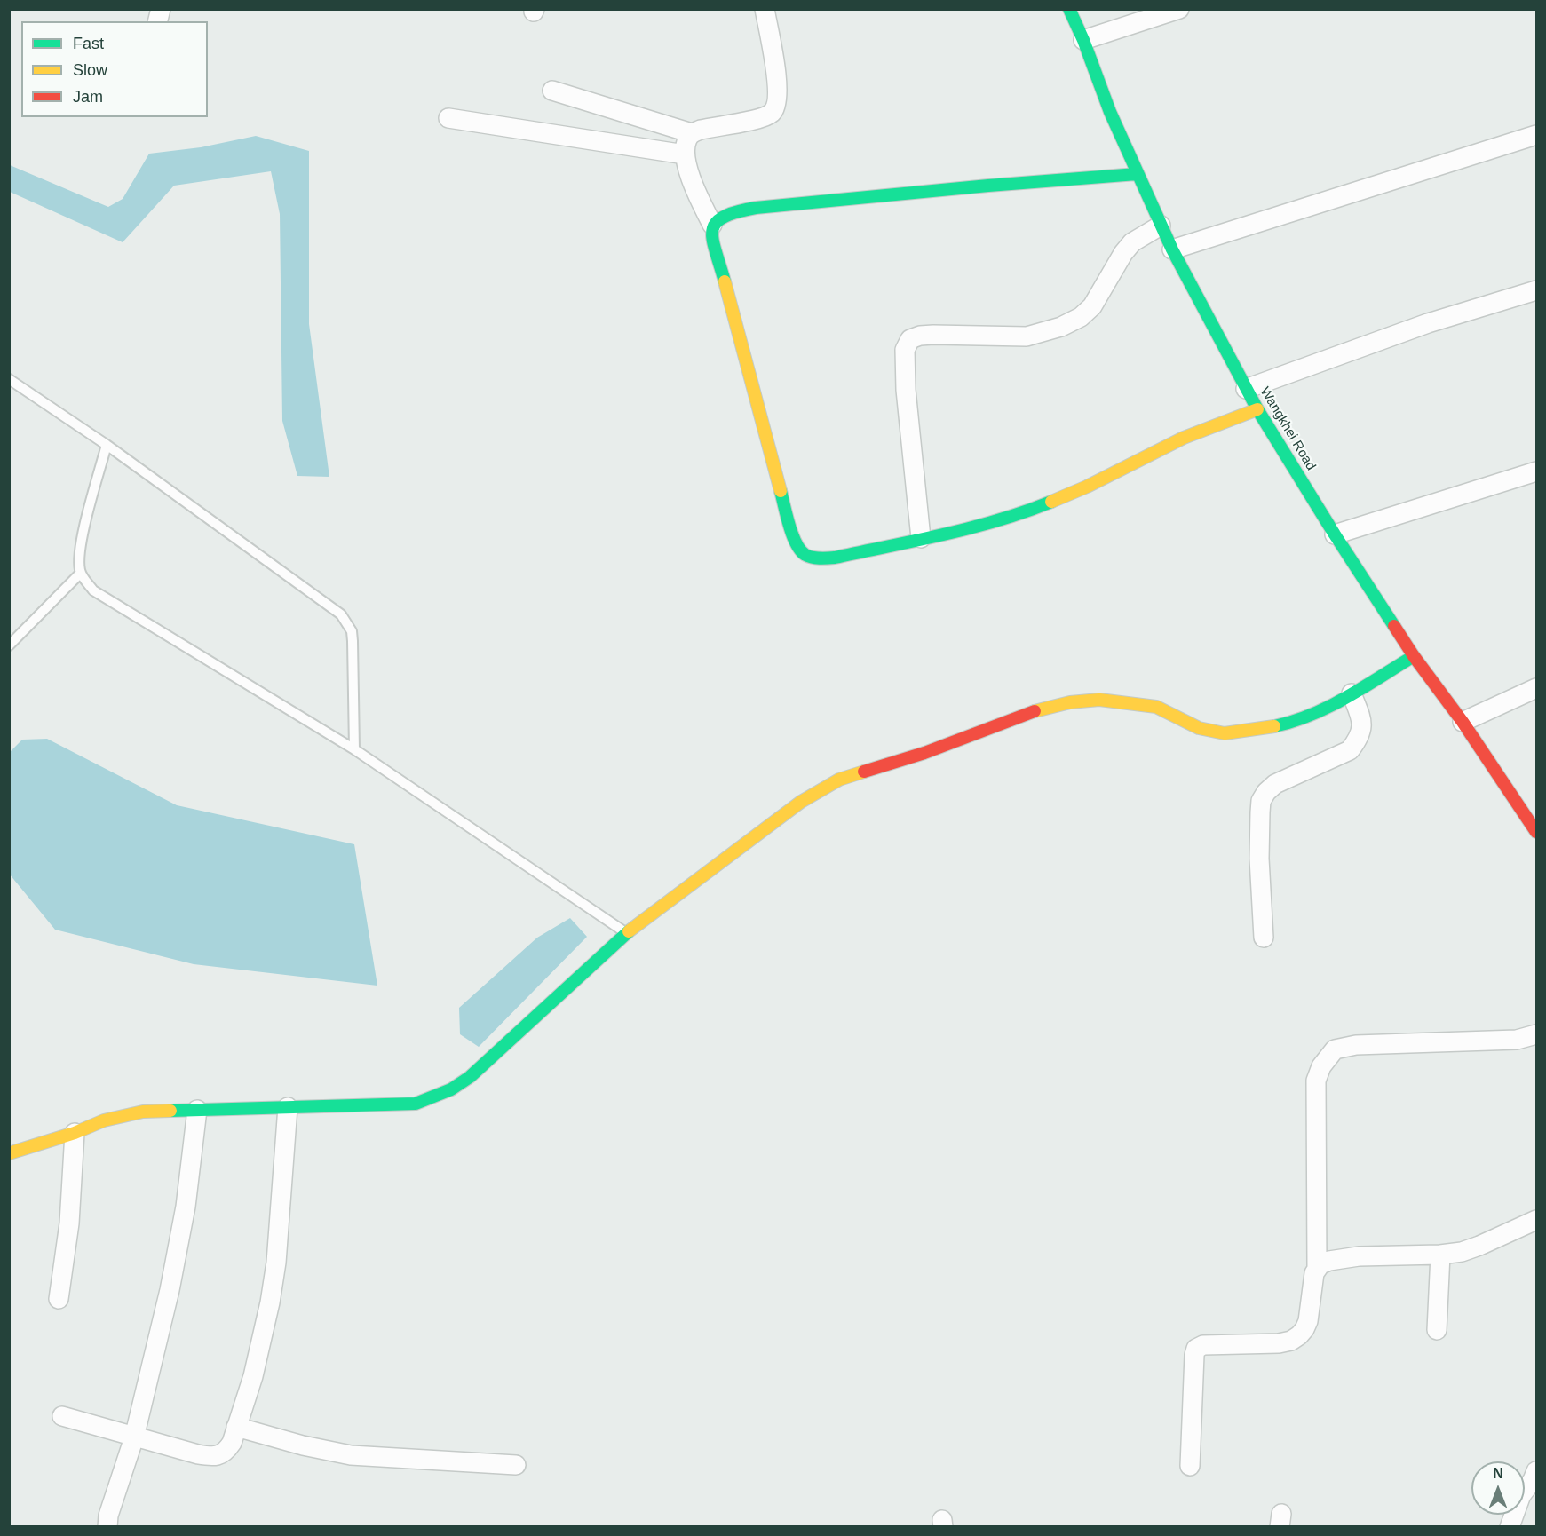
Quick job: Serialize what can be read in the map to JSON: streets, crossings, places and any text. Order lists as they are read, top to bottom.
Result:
{
  "streets": {
    "street": ["Wangkhei Road"]
  },
  "legend": ["Fast", "Slow", "Jam"],
  "north": "top"
}
